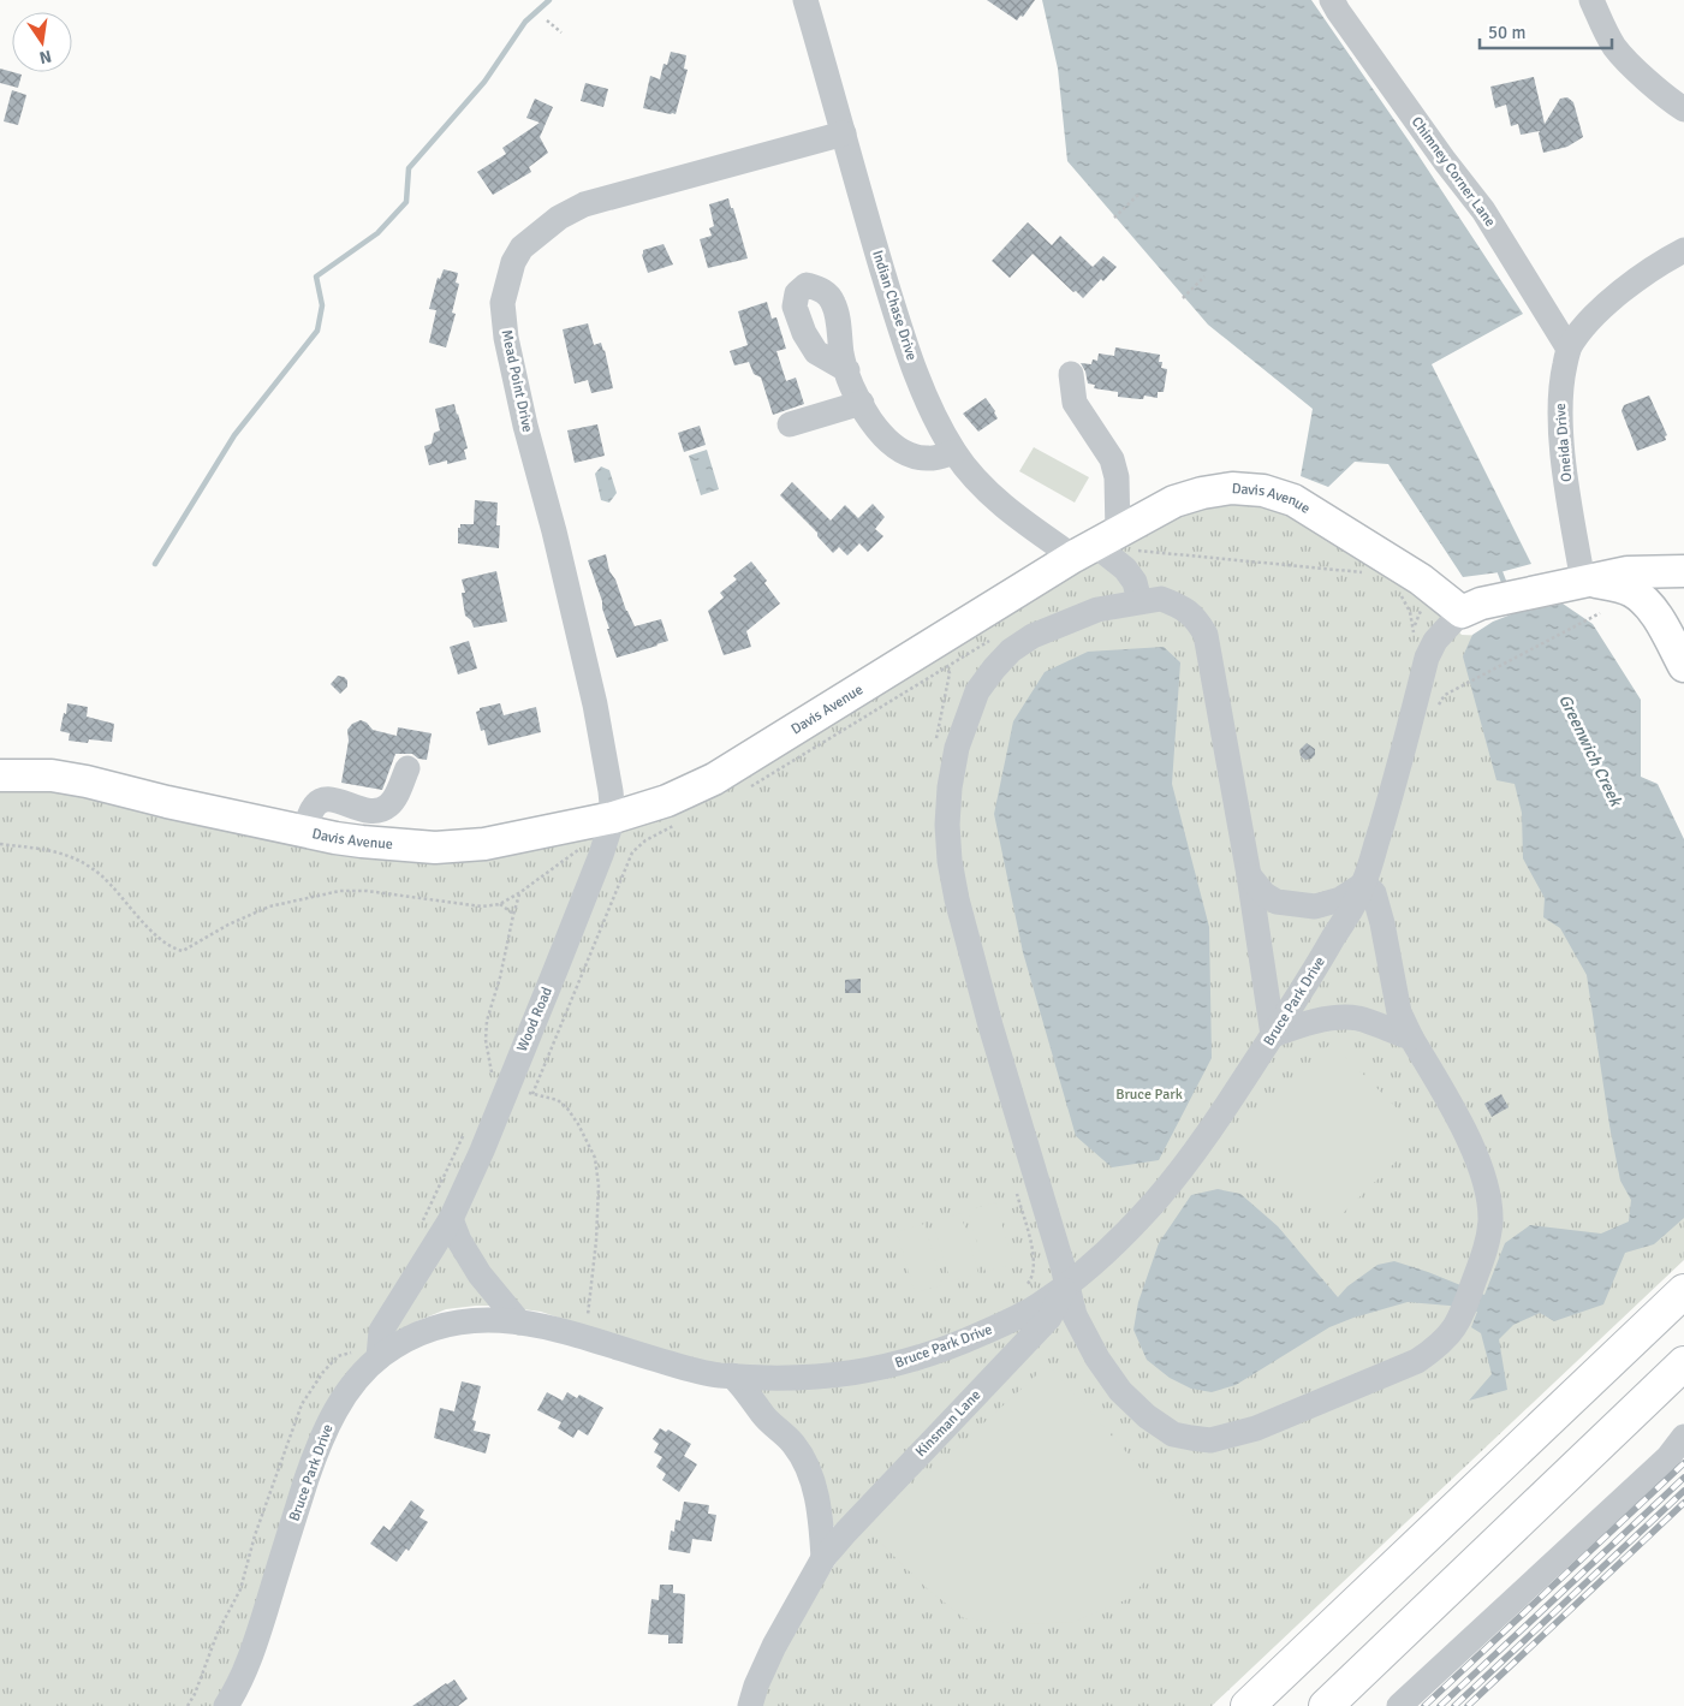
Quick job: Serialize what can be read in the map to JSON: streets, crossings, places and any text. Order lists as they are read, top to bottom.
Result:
{
  "streets": {
    "main road": ["Davis Avenue"],
    "street": [
      "Chimney Corner Lane",
      "Indian Chase Drive",
      "Mead Point Drive",
      "Oneida Drive",
      "Bruce Park Drive",
      "Wood Road",
      "Kinsman Lane"
    ]
  },
  "crossings": [
    ["Chimney Corner Lane", "Oneida Drive"],
    ["Indian Chase Drive", "Mead Point Drive"],
    ["Indian Chase Drive", "Davis Avenue"],
    ["Mead Point Drive", "Davis Avenue"],
    ["Mead Point Drive", "Wood Road"],
    ["Davis Avenue", "Bruce Park Drive"],
    ["Davis Avenue", "Wood Road"],
    ["Bruce Park Drive", "Wood Road"],
    ["Bruce Park Drive", "Kinsman Lane"]
  ],
  "water": ["Greenwich Creek"],
  "parks": ["Bruce Park"],
  "scale_bar": "50 m",
  "north": "bottom"
}
